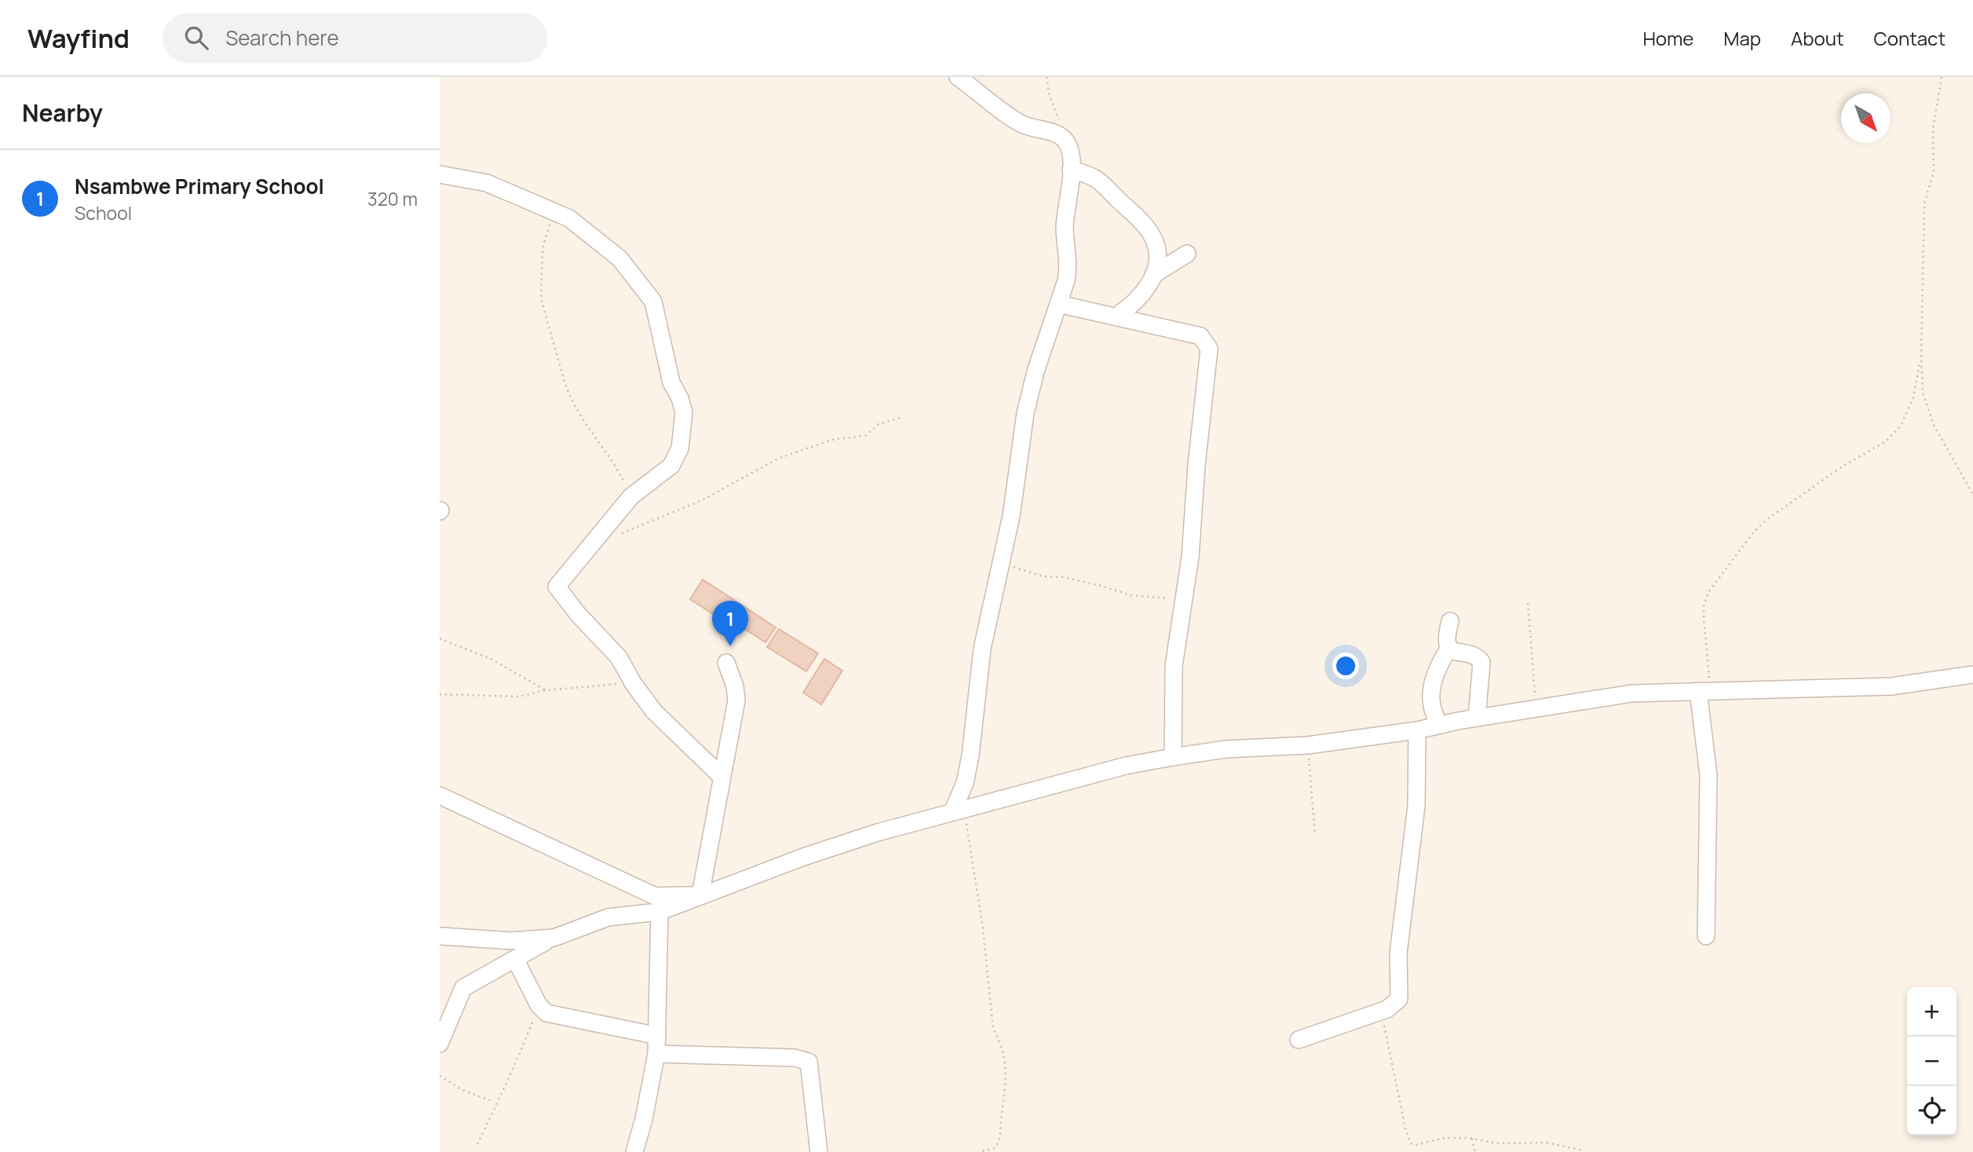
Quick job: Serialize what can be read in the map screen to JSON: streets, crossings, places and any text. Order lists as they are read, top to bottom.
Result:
{
  "north": "bottom right",
  "page": {
    "header": "Wayfind",
    "search": "Search here",
    "nav": [
      "Home",
      "Map",
      "About",
      "Contact"
    ],
    "heading": "Nearby",
    "list": [
      {
        "mark": "1",
        "name": "Nsambwe Primary School",
        "note": "School",
        "value": "320 m"
      }
    ],
    "pins": "1",
    "map_buttons": ["+", "−"]
  }
}
